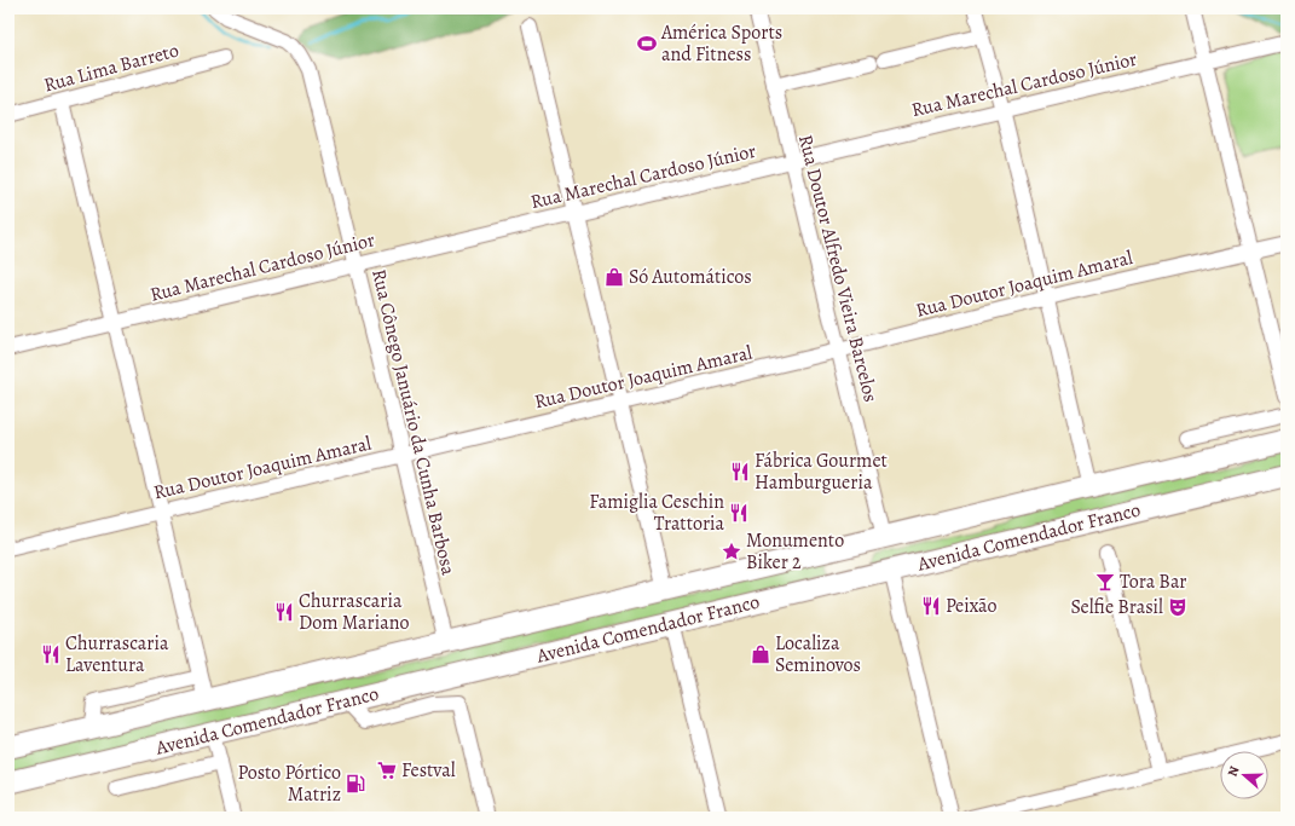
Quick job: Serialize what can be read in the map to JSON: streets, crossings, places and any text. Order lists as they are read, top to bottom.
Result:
{
  "streets": {
    "highway": ["Avenida Comendador Franco"],
    "street": [
      "Rua Lima Barreto",
      "Rua Marechal Cardoso Júnior",
      "Rua Doutor Alfredo Vieira Barcelos",
      "Rua Doutor Joaquim Amaral",
      "Rua Cônego Januário da Cunha Barbosa"
    ]
  },
  "crossings": [
    ["Rua Marechal Cardoso Júnior", "Rua Doutor Alfredo Vieira Barcelos"],
    ["Rua Marechal Cardoso Júnior", "Rua Cônego Januário da Cunha Barbosa"],
    ["Rua Doutor Alfredo Vieira Barcelos", "Rua Doutor Joaquim Amaral"],
    ["Rua Doutor Alfredo Vieira Barcelos", "Avenida Comendador Franco"],
    ["Rua Doutor Joaquim Amaral", "Rua Cônego Januário da Cunha Barbosa"],
    ["Rua Cônego Januário da Cunha Barbosa", "Avenida Comendador Franco"]
  ],
  "places": {
    "sports": ["América Sports and Fitness"],
    "shop": ["Só Automáticos", "Localiza Seminovos"],
    "restaurant": [
      "Fábrica Gourmet Hamburgueria",
      "Famiglia Ceschin Trattoria",
      "Peixão",
      "Churrascaria Dom Mariano",
      "Churrascaria Laventura"
    ],
    "place": ["Monumento Biker 2"],
    "bar": ["Tora Bar"],
    "theatre": ["Selfie Brasil"],
    "supermarket": ["Festval"],
    "fuel station": ["Posto Pórtico Matriz"]
  },
  "north": "left"
}
